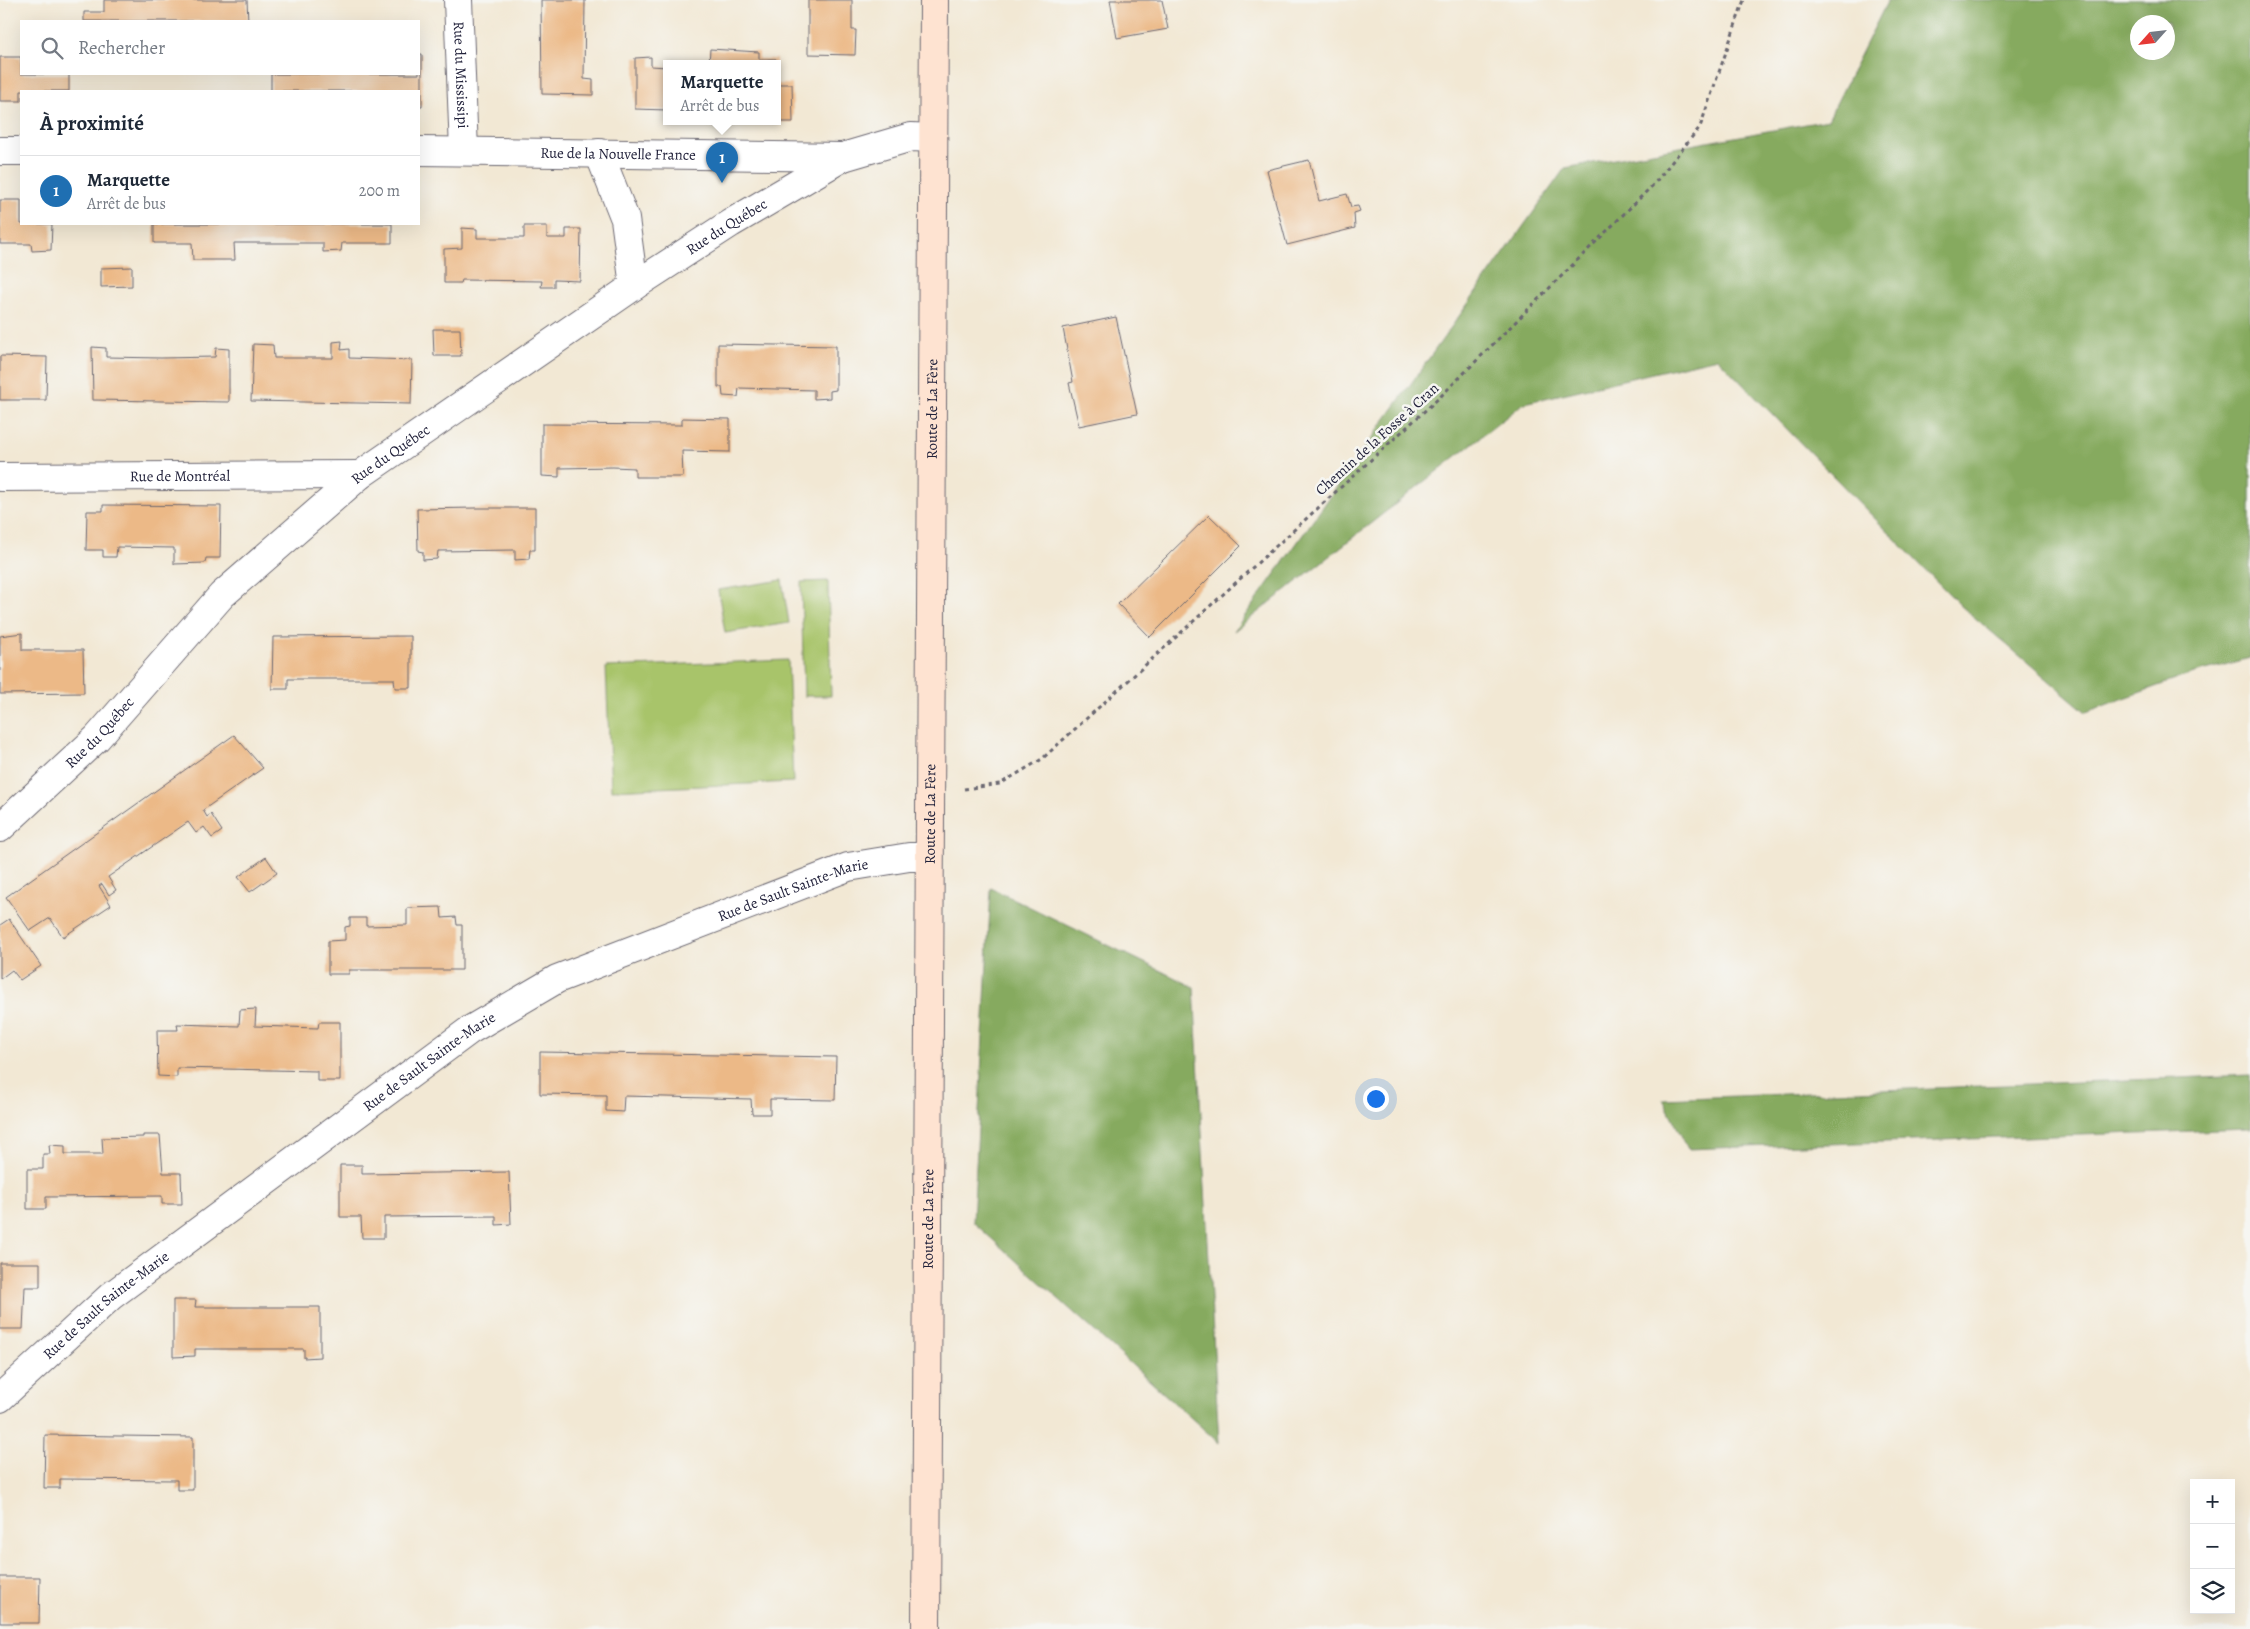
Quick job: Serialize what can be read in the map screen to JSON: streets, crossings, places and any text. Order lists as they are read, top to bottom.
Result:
{
  "streets": {
    "main road": ["Route de La Fère"],
    "street": [
      "Rue du Mississipi",
      "Rue de la Nouvelle France",
      "Rue du Québec",
      "Rue de Montréal",
      "Rue de Sault Sainte-Marie"
    ],
    "path": ["Chemin de la Fosse à Cran"]
  },
  "crossings": [
    ["Rue du Mississipi", "Rue de la Nouvelle France"],
    ["Rue de la Nouvelle France", "Rue du Québec"],
    ["Rue de la Nouvelle France", "Route de La Fère"],
    ["Rue du Québec", "Rue de Montréal"],
    ["Route de La Fère", "Chemin de la Fosse à Cran"],
    ["Route de La Fère", "Rue de Sault Sainte-Marie"]
  ],
  "north": "bottom left",
  "page": {
    "search": "Rechercher",
    "popup": ["Marquette", "Arrêt de bus"],
    "heading": "À proximité",
    "pins": "1",
    "list": [
      {
        "mark": "1",
        "name": "Marquette",
        "note": "Arrêt de bus",
        "value": "200 m"
      }
    ],
    "map_buttons": ["+", "−"]
  }
}
